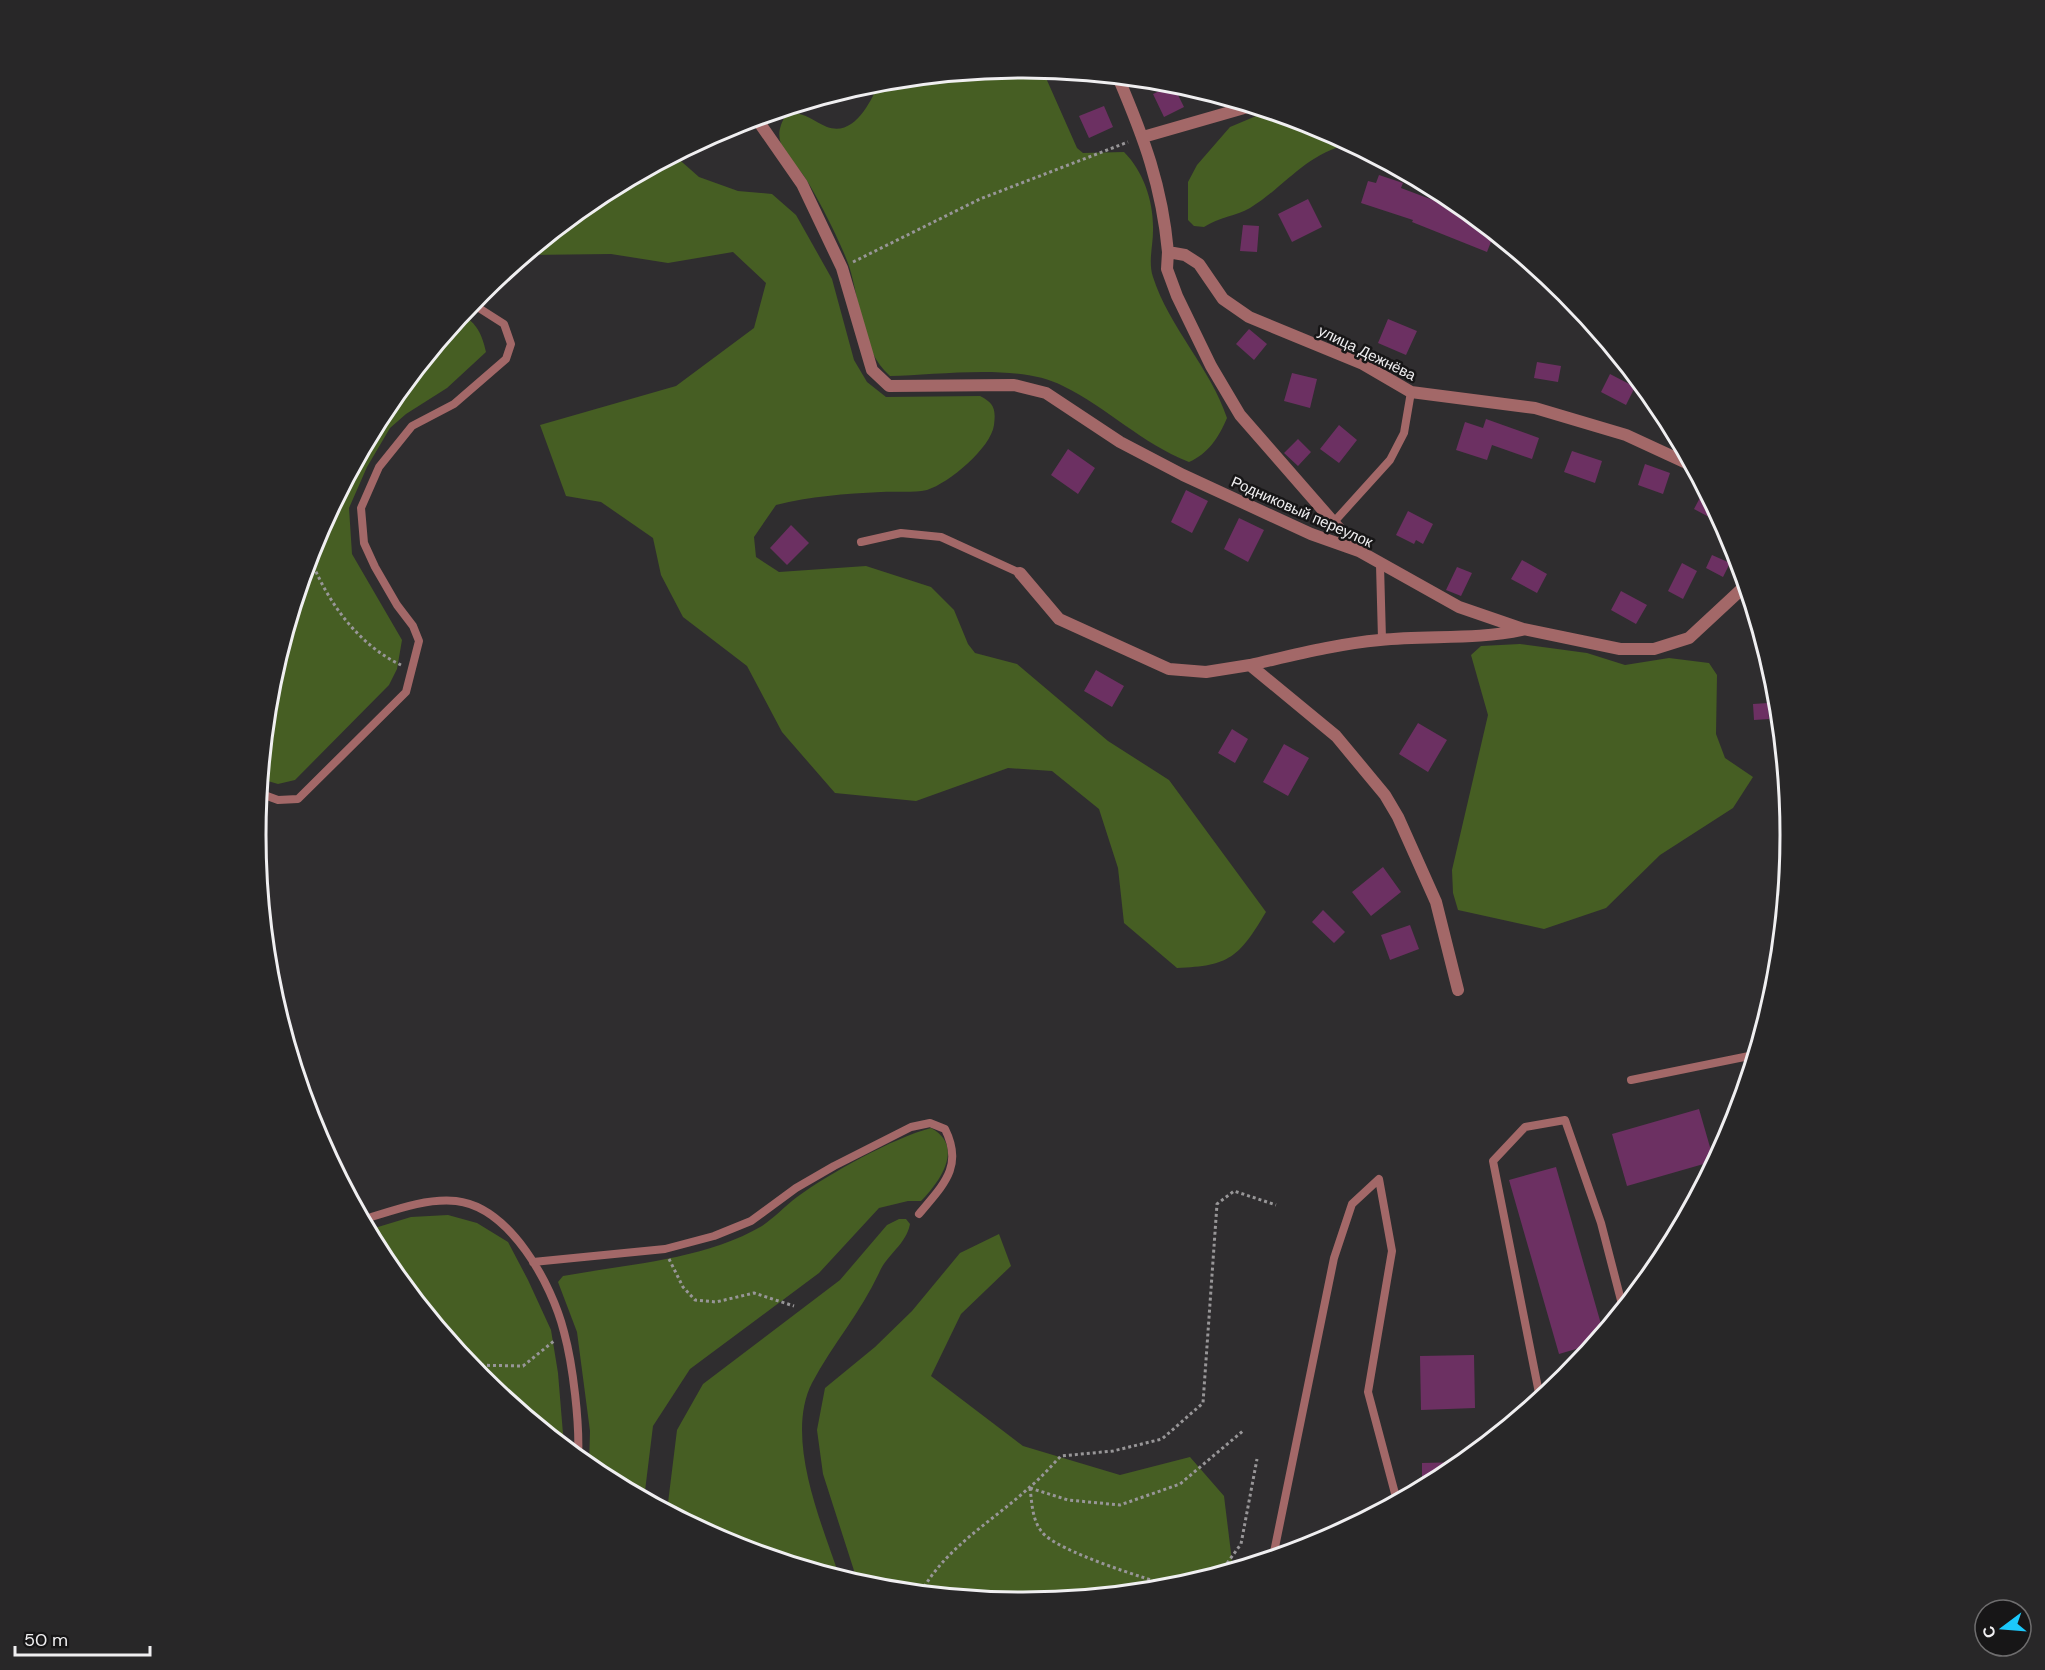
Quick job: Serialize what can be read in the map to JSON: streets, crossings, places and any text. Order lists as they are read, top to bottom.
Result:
{
  "streets": {
    "street": ["улица Дежнёва", "Родниковый переулок"]
  },
  "scale_bar": "50 m",
  "north": "left"
}
